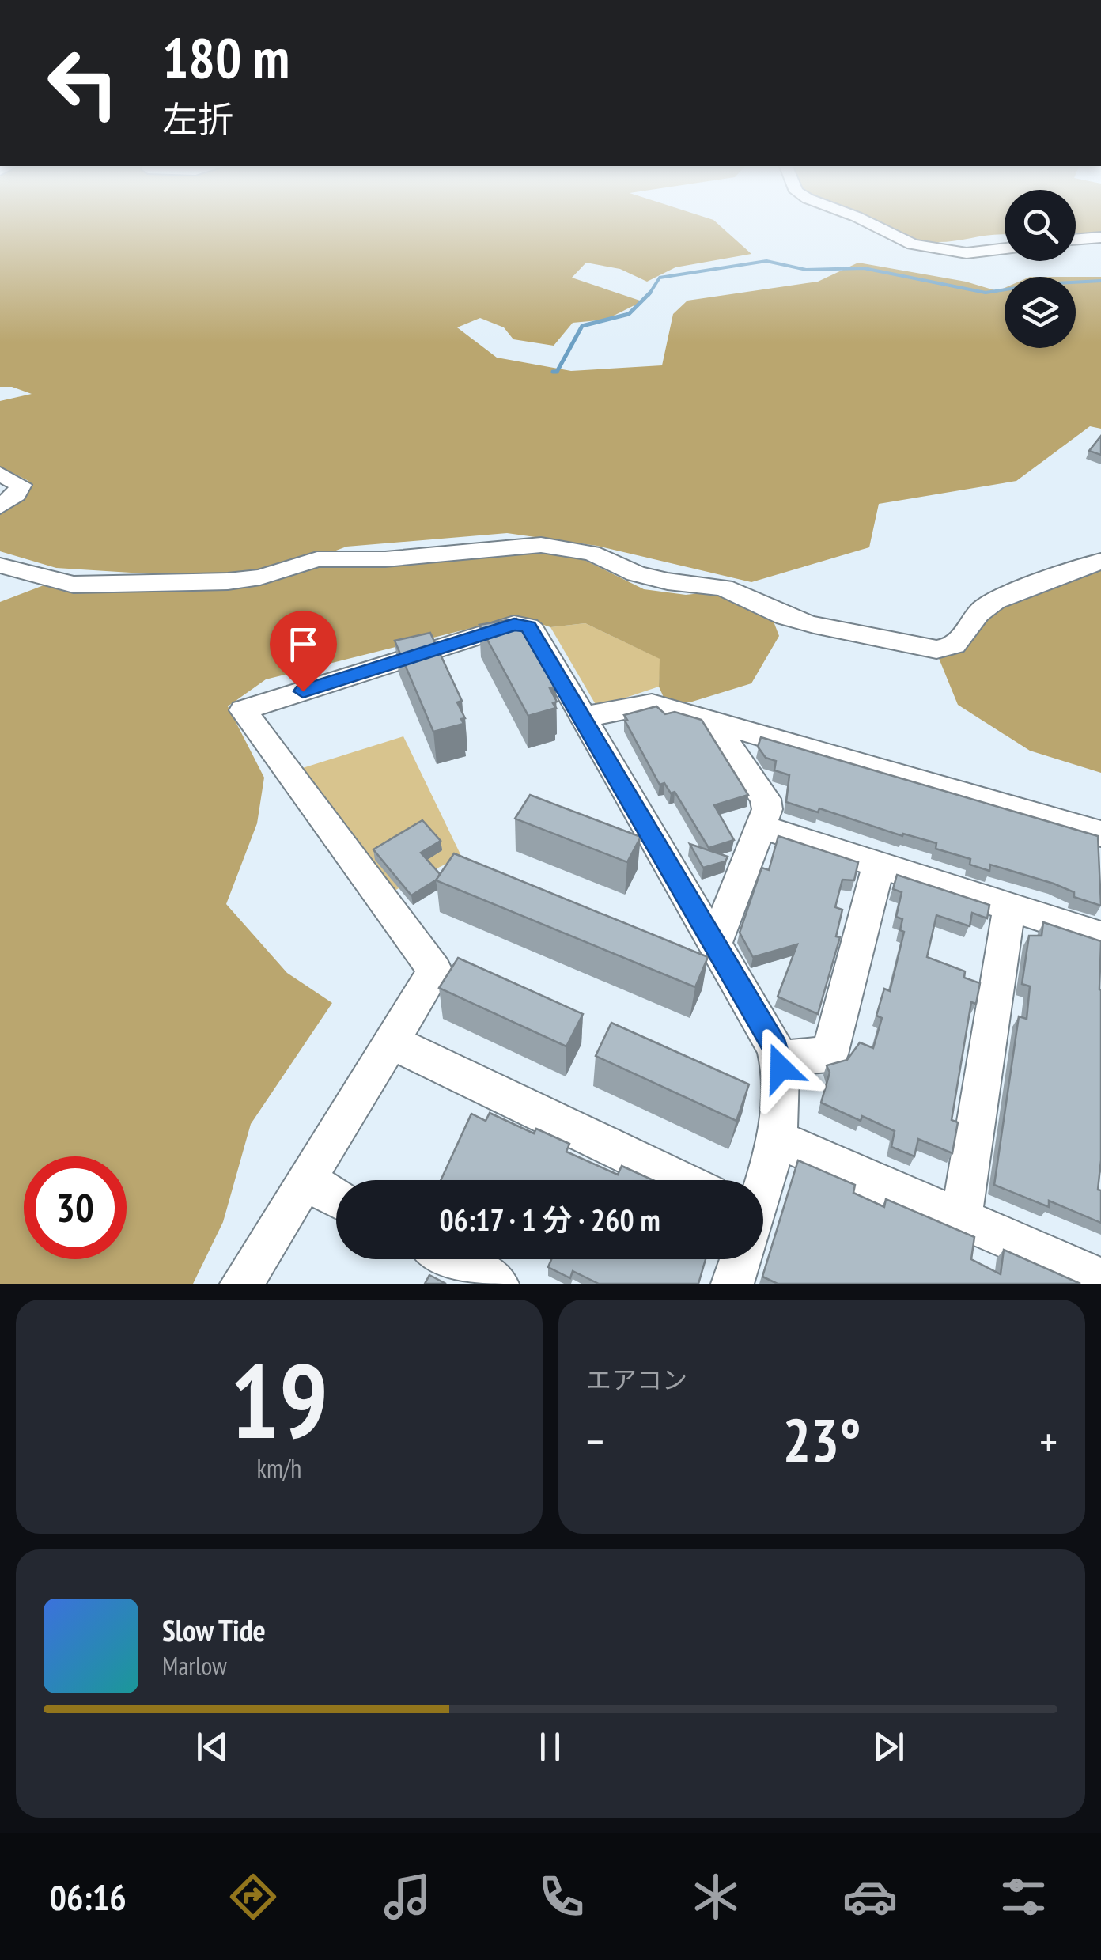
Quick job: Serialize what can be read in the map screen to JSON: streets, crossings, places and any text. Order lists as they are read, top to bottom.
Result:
{
  "page": {
    "turn": ["180 m", "左折"],
    "limit": "30",
    "trip": "06:17 · 1 分 · 260 m",
    "tile": [
      ["19", "km/h"],
      "エアコン"
    ],
    "heat": ["−", "23°", "+"],
    "song": ["Slow Tide", "Marlow"],
    "tabs": "06:16"
  }
}
